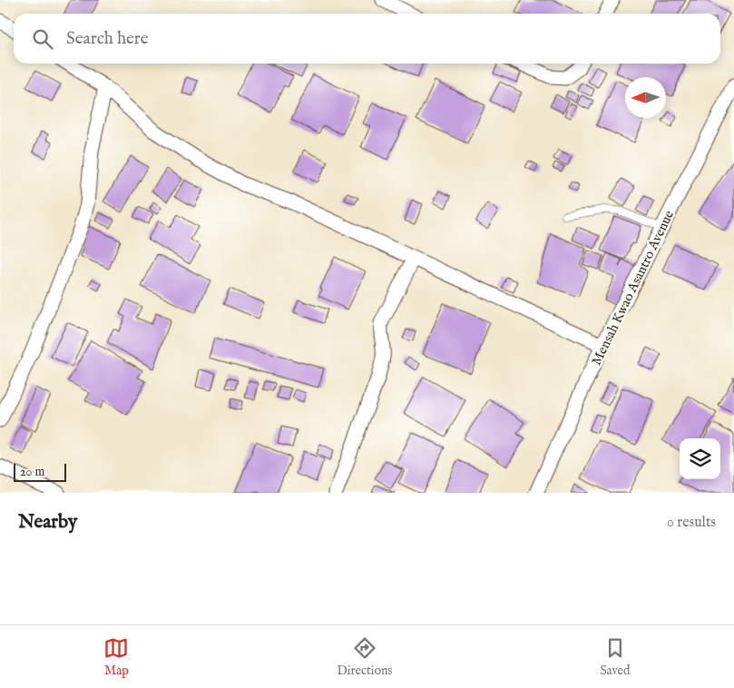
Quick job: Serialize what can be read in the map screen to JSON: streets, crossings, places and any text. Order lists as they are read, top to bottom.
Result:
{
  "streets": {
    "street": ["Mensah Kwao Asantro Avenue"]
  },
  "scale_bar": "20 m",
  "north": "left",
  "page": {
    "search": "Search here",
    "scale": "20 m",
    "heading": ["Nearby", "0 results"],
    "nav": ["Map", "Directions", "Saved"]
  }
}
